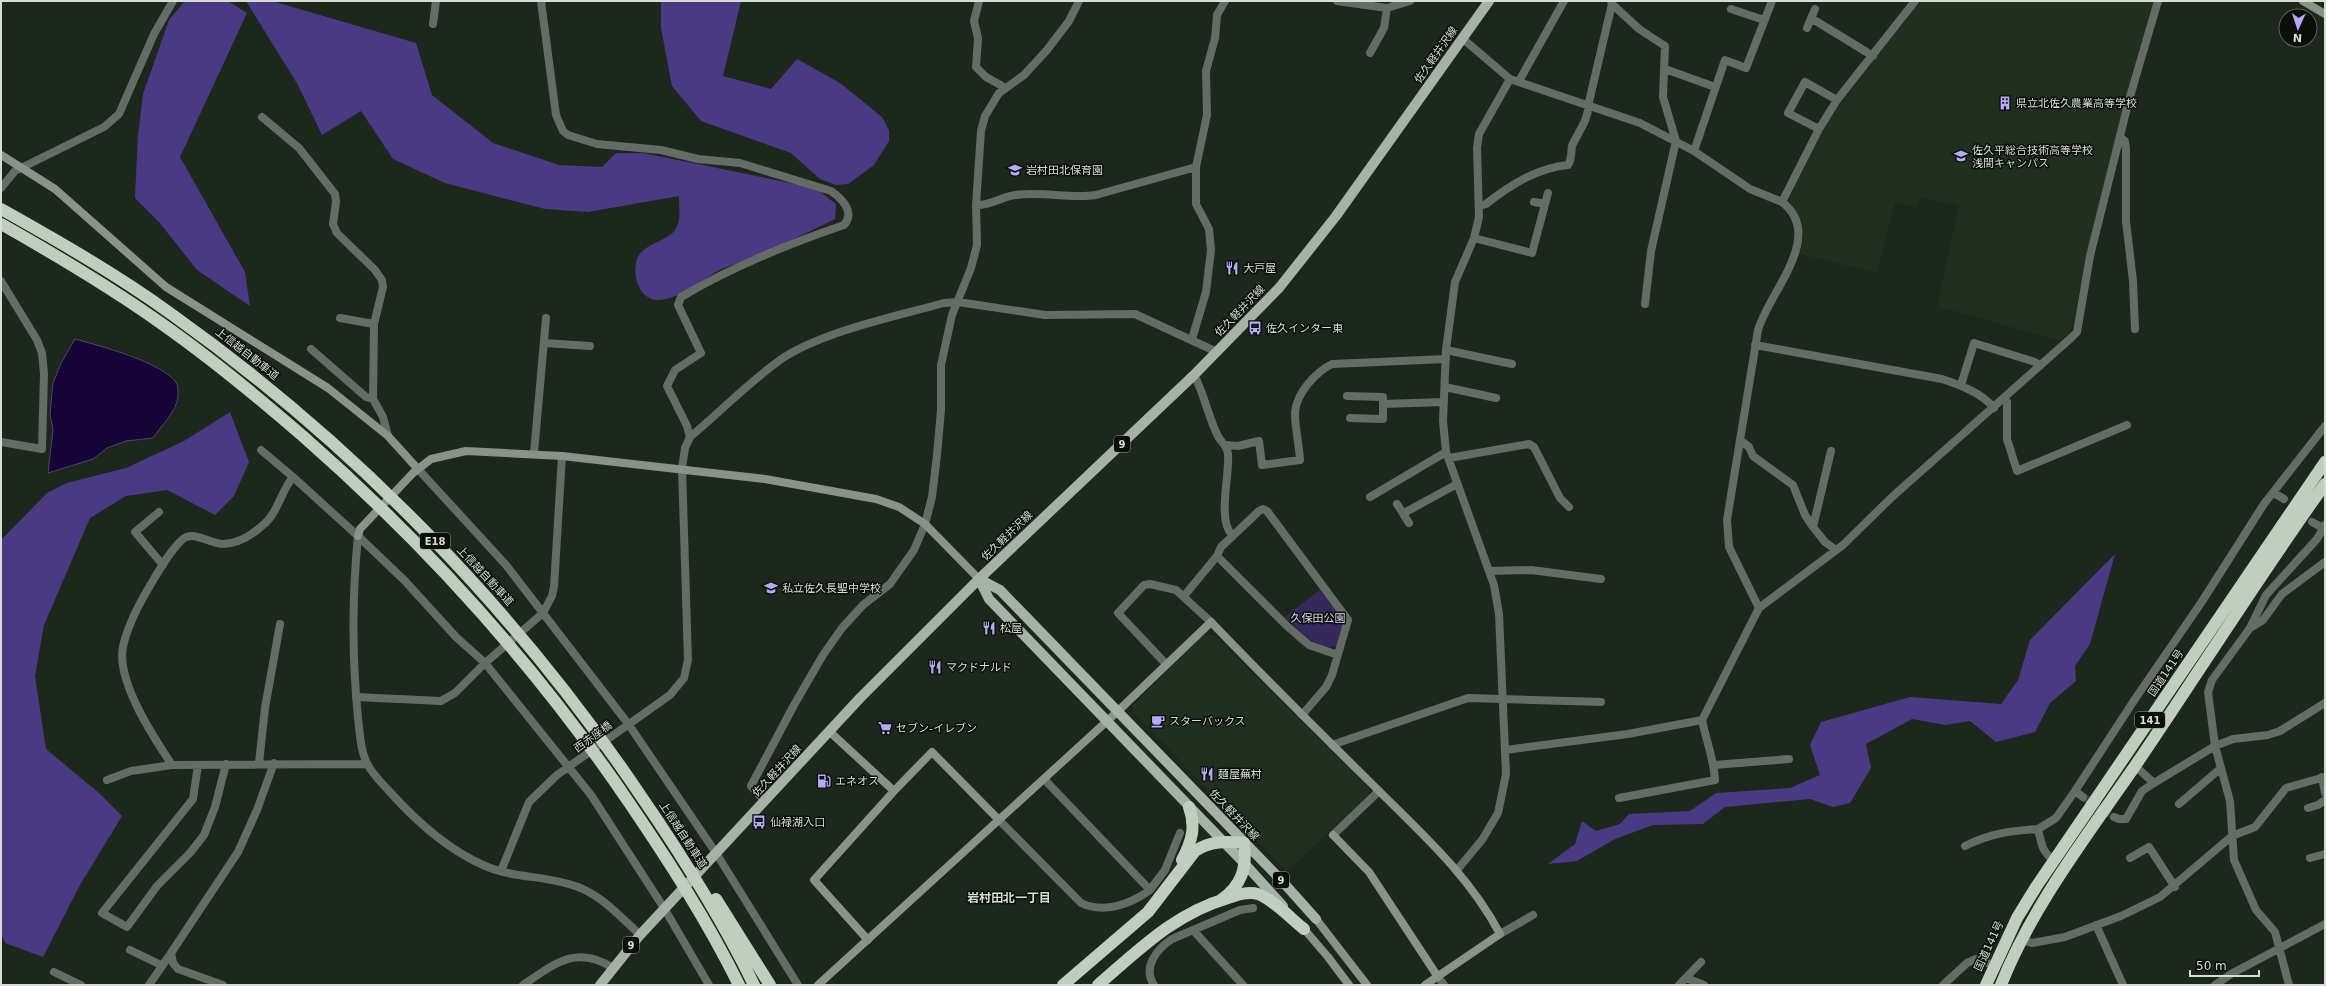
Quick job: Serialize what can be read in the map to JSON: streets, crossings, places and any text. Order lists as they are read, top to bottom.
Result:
{
  "streets": {
    "highway": [
      "上信越自動車道",
      "E18",
      "国道141号",
      "141"
    ],
    "main road": ["佐久軽井沢線", "9"],
    "street": ["西赤座橋"]
  },
  "crossings": [
    ["佐久軽井沢線", "9"]
  ],
  "districts": ["岩村田北一丁目"],
  "parks": ["久保田公園"],
  "places": {
    "building": ["県立北佐久農業高等学校"],
    "school or university": ["佐久平総合技術高等学校 浅間キャンパス", "岩村田北保育園", "私立佐久長聖中学校"],
    "restaurant": [
      "大戸屋",
      "松屋",
      "マクドナルド",
      "麺屋蕪村"
    ],
    "bus stop": ["佐久インター東", "仙禄湖入口"],
    "cafe": ["スターバックス"],
    "supermarket": ["セブン-イレブン"],
    "fuel station": ["エネオス"]
  },
  "scale_bar": "50 m",
  "north": "bottom"
}
